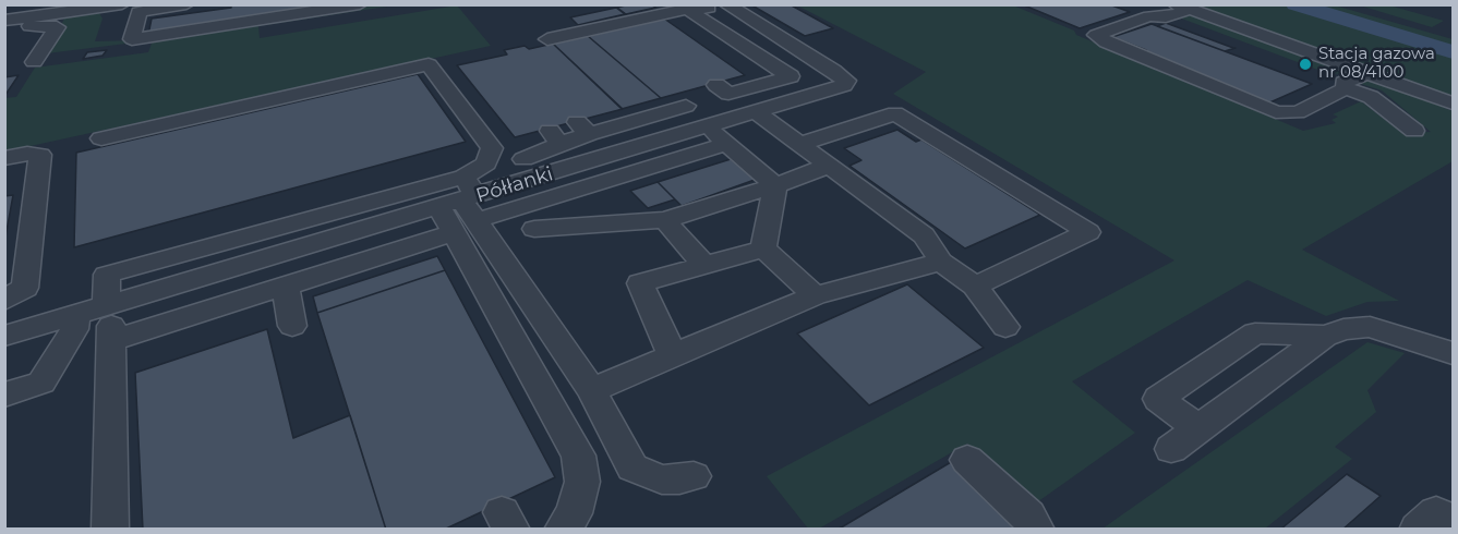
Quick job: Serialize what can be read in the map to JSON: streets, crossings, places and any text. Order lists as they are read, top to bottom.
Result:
{
  "streets": {
    "street": ["Półłanki"]
  },
  "places": ["Stacja gazowa nr 08/4100"]
}
